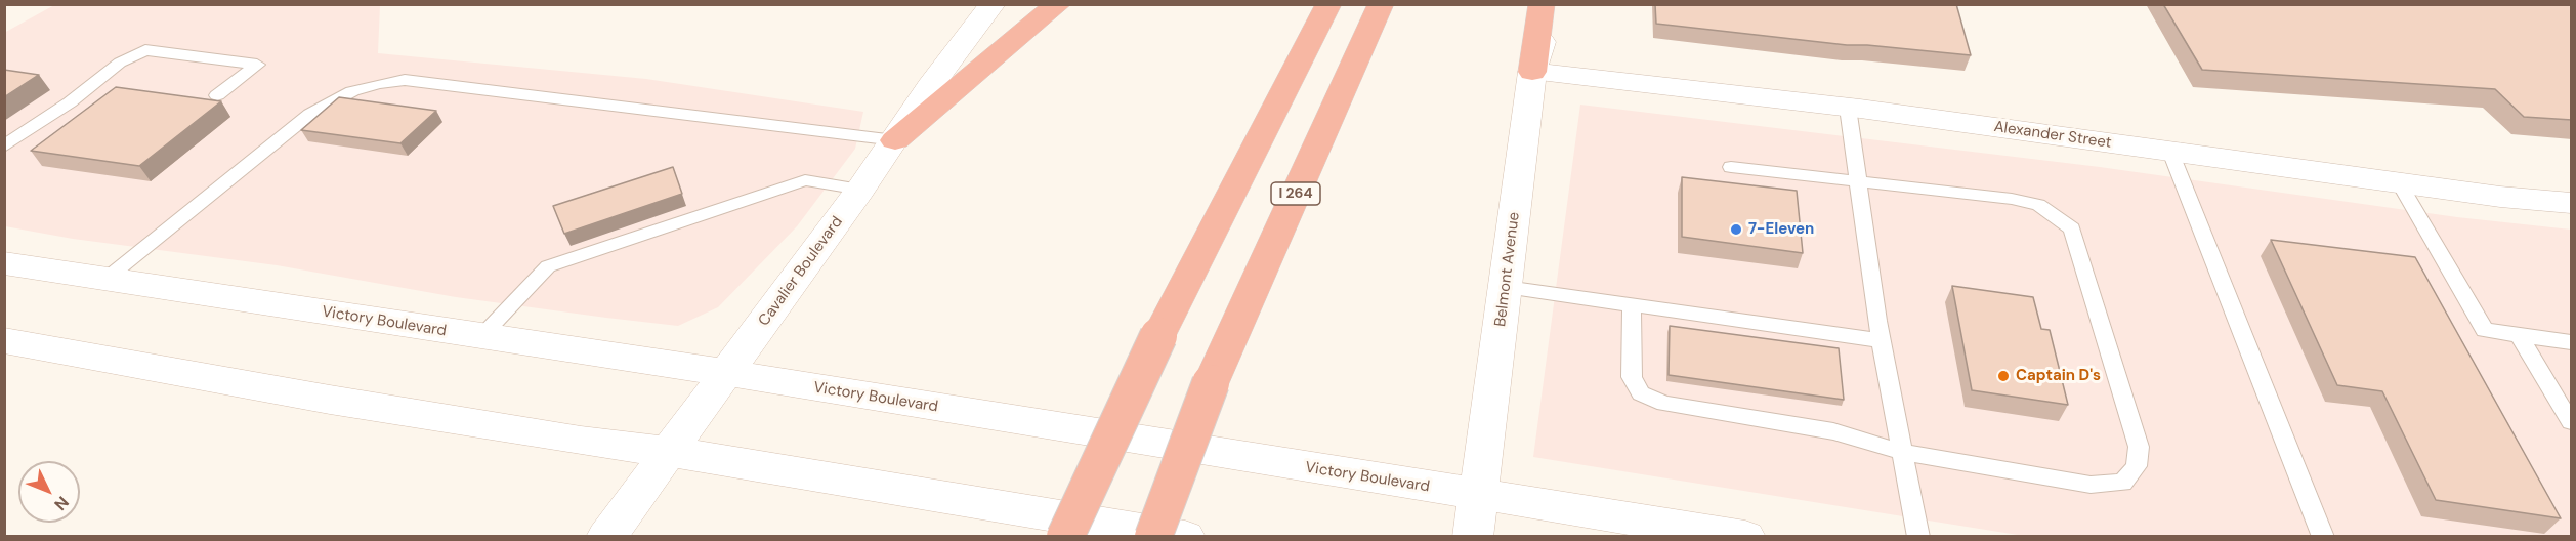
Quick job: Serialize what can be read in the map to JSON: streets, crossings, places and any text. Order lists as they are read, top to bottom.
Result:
{
  "streets": {
    "highway": ["I 264"],
    "main road": [
      "Alexander Street",
      "Belmont Avenue",
      "Cavalier Boulevard",
      "Victory Boulevard"
    ]
  },
  "crossings": [
    ["Alexander Street", "Belmont Avenue"],
    ["Belmont Avenue", "Victory Boulevard"],
    ["Cavalier Boulevard", "Victory Boulevard"]
  ],
  "places": ["7-Eleven", "Captain D's"],
  "north": "bottom right"
}
